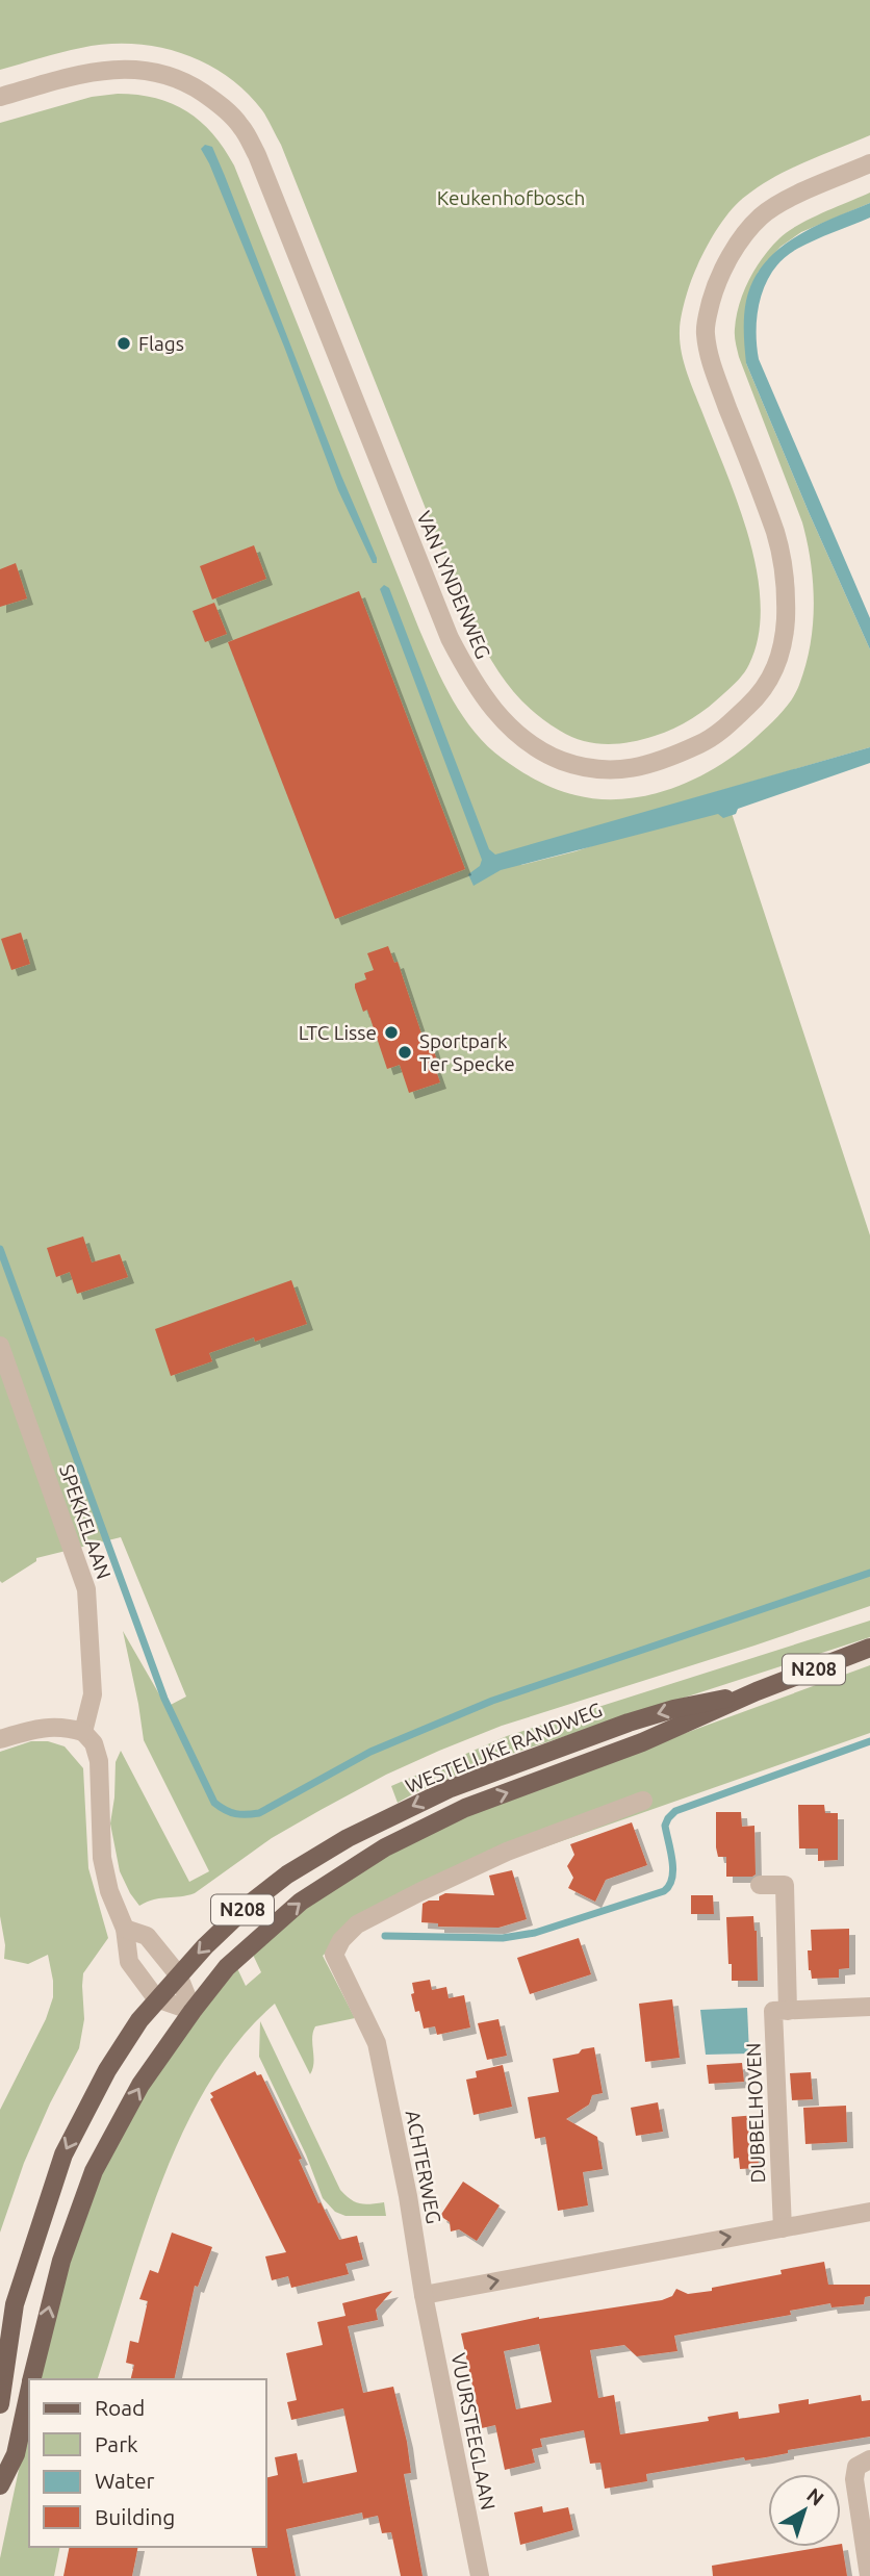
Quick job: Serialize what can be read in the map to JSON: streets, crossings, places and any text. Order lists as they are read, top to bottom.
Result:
{
  "streets": {
    "main road": ["N208", "WESTELIJKE RANDWEG"],
    "street": [
      "VAN LYNDENWEG",
      "SPEKKELAAN",
      "DUBBELHOVEN",
      "ACHTERWEG",
      "VUURSTEEGLAAN"
    ]
  },
  "crossings": [
    ["ACHTERWEG", "VUURSTEEGLAAN"]
  ],
  "parks": ["Keukenhofbosch"],
  "places": ["Flags", "LTC Lisse", "Sportpark Ter Specke"],
  "legend": [
    "Road",
    "Park",
    "Water",
    "Building"
  ],
  "north": "top right"
}
